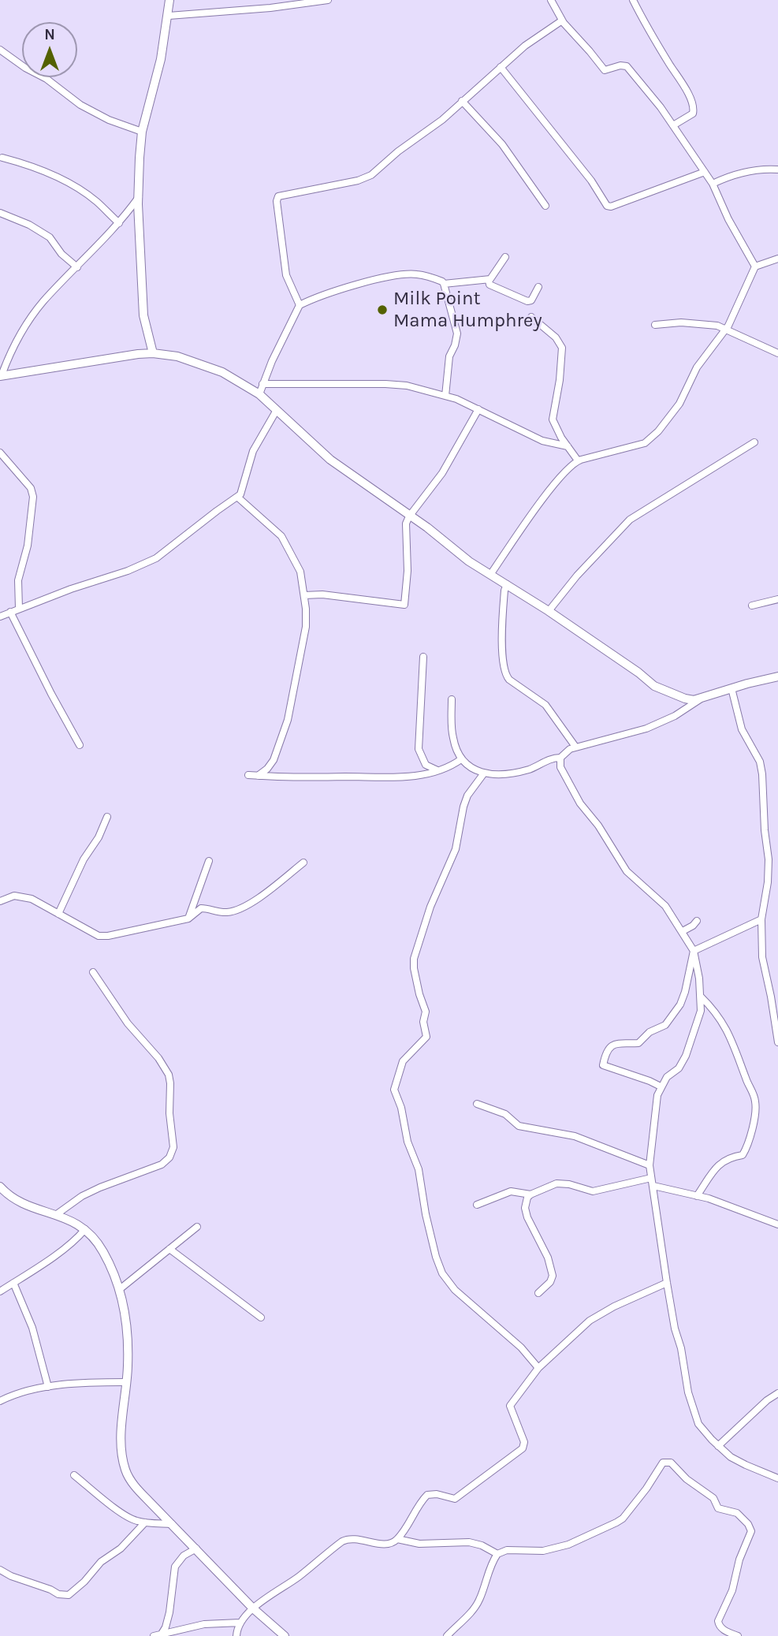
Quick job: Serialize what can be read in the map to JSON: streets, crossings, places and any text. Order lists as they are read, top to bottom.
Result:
{
  "places": ["Milk Point Mama Humphrey"],
  "north": "top"
}
